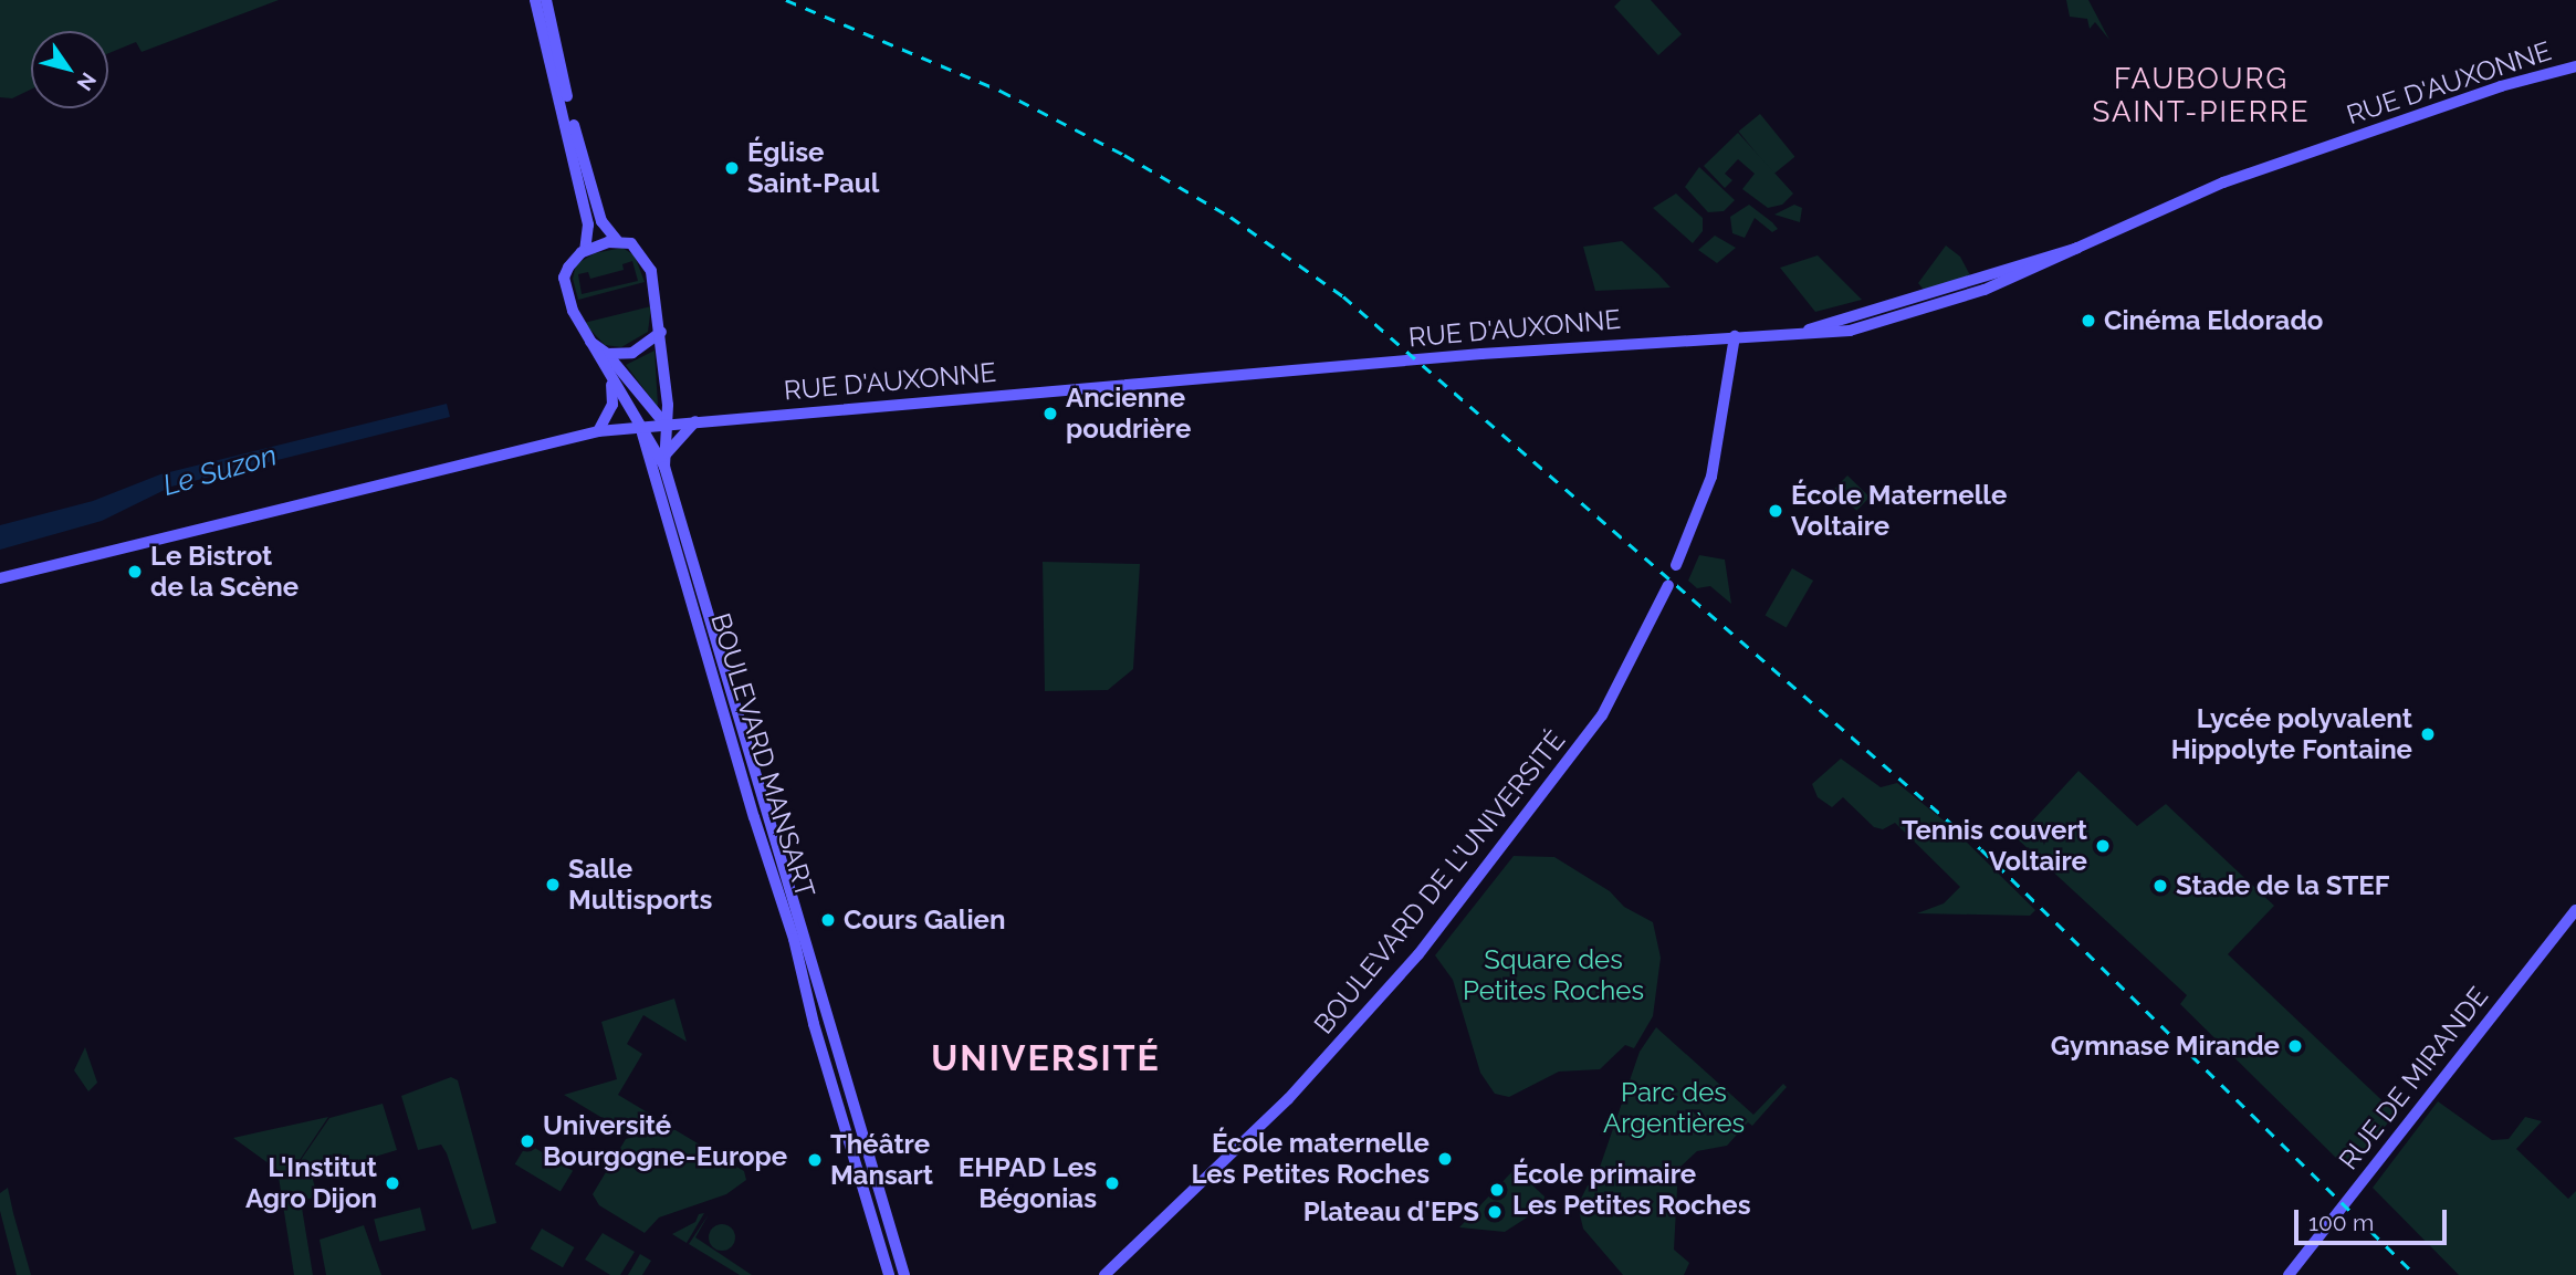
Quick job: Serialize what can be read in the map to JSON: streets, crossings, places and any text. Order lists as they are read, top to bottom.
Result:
{
  "streets": {
    "main road": [
      "RUE D'AUXONNE",
      "BOULEVARD MANSART",
      "BOULEVARD DE L'UNIVERSITÉ",
      "RUE DE MIRANDE"
    ]
  },
  "crossings": [
    ["RUE D'AUXONNE", "BOULEVARD MANSART"]
  ],
  "districts": ["FAUBOURG SAINT-PIERRE", "UNIVERSITÉ"],
  "water": ["Le Suzon"],
  "parks": ["Square des Petites Roches", "Parc des Argentières"],
  "places": [
    "Église Saint-Paul",
    "Cinéma Eldorado",
    "Ancienne poudrière",
    "École Maternelle Voltaire",
    "Le Bistrot de la Scène",
    "Lycée polyvalent Hippolyte Fontaine",
    "Tennis couvert Voltaire",
    "Salle Multisports",
    "Stade de la STEF",
    "Cours Galien",
    "Gymnase Mirande",
    "Université Bourgogne-Europe",
    "École maternelle Les Petites Roches",
    "Théâtre Mansart",
    "L'Institut Agro Dijon",
    "EHPAD Les Bégonias",
    "École primaire Les Petites Roches",
    "Plateau d'EPS"
  ],
  "scale_bar": "100 m",
  "north": "bottom right"
}
